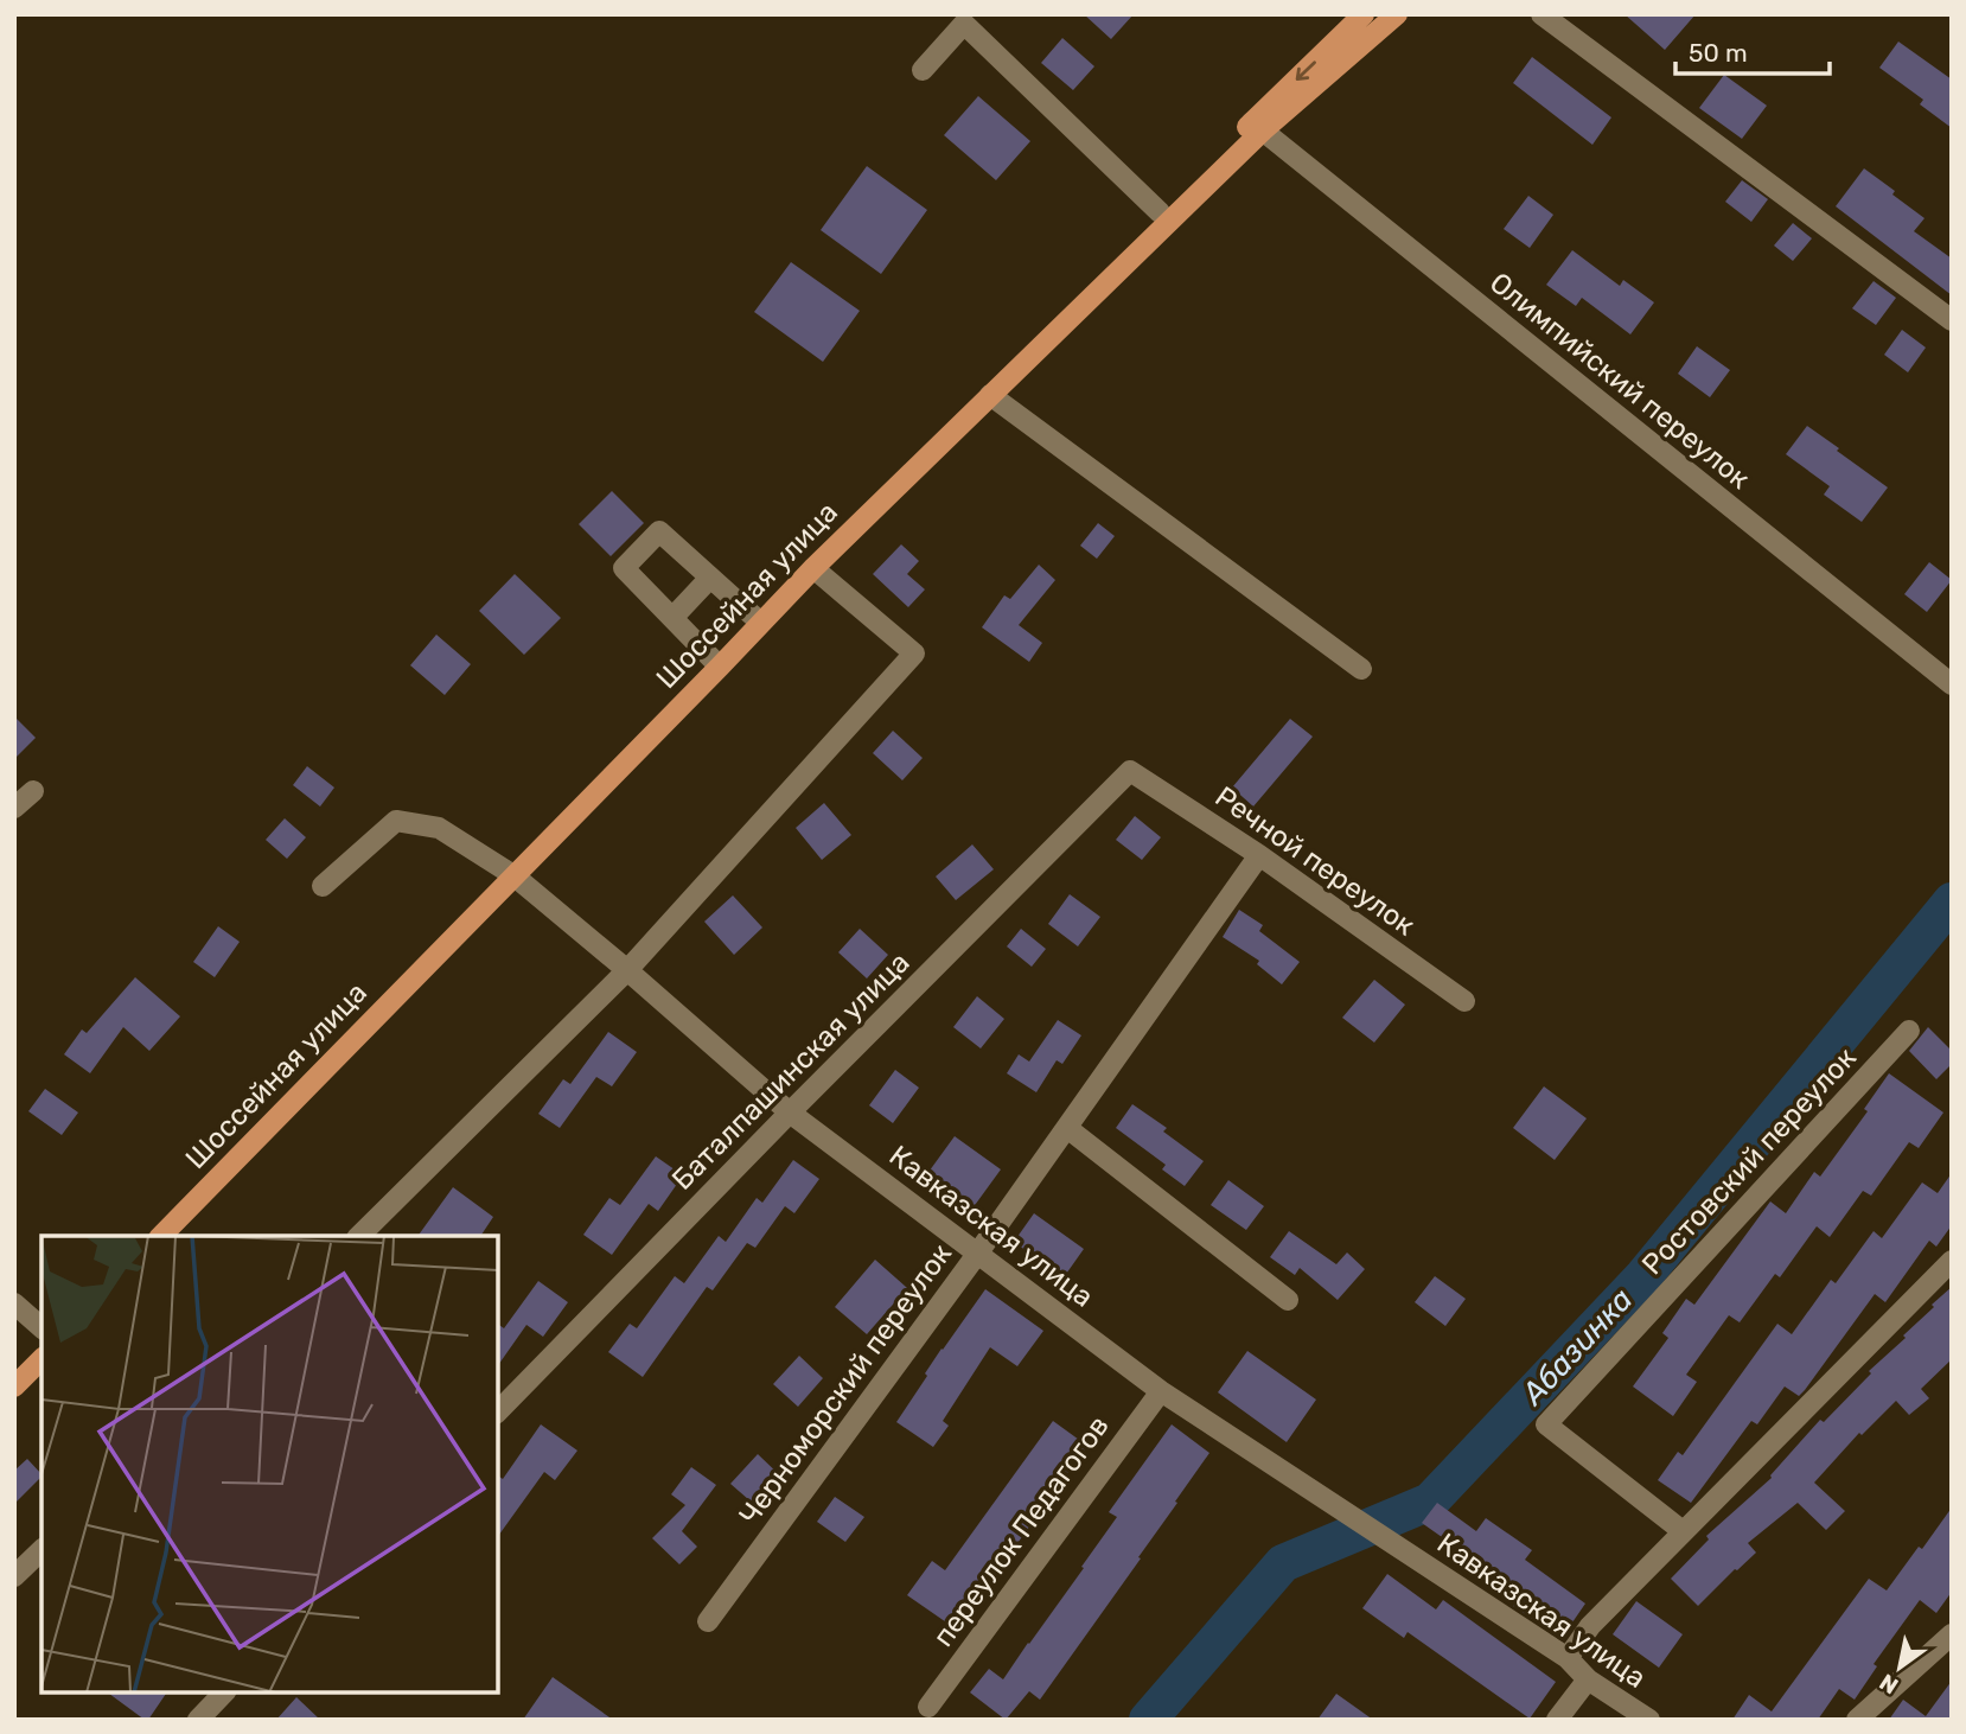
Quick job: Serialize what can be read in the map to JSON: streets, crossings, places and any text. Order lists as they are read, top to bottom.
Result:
{
  "streets": {
    "main road": ["Шоссейная улица"],
    "street": [
      "Олимпийский переулок",
      "Речной переулок",
      "Баталпашинская улица",
      "Ростовский переулок",
      "Кавказская улица",
      "Черноморский переулок",
      "переулок Педагогов"
    ]
  },
  "crossings": [
    ["Олимпийский переулок", "Шоссейная улица"],
    ["Шоссейная улица", "Кавказская улица"],
    ["Речной переулок", "Баталпашинская улица"],
    ["Речной переулок", "Черноморский переулок"],
    ["Баталпашинская улица", "Кавказская улица"],
    ["Кавказская улица", "Черноморский переулок"],
    ["Кавказская улица", "переулок Педагогов"]
  ],
  "water": ["Абазинка"],
  "scale_bar": "50 m",
  "north": "bottom left"
}
